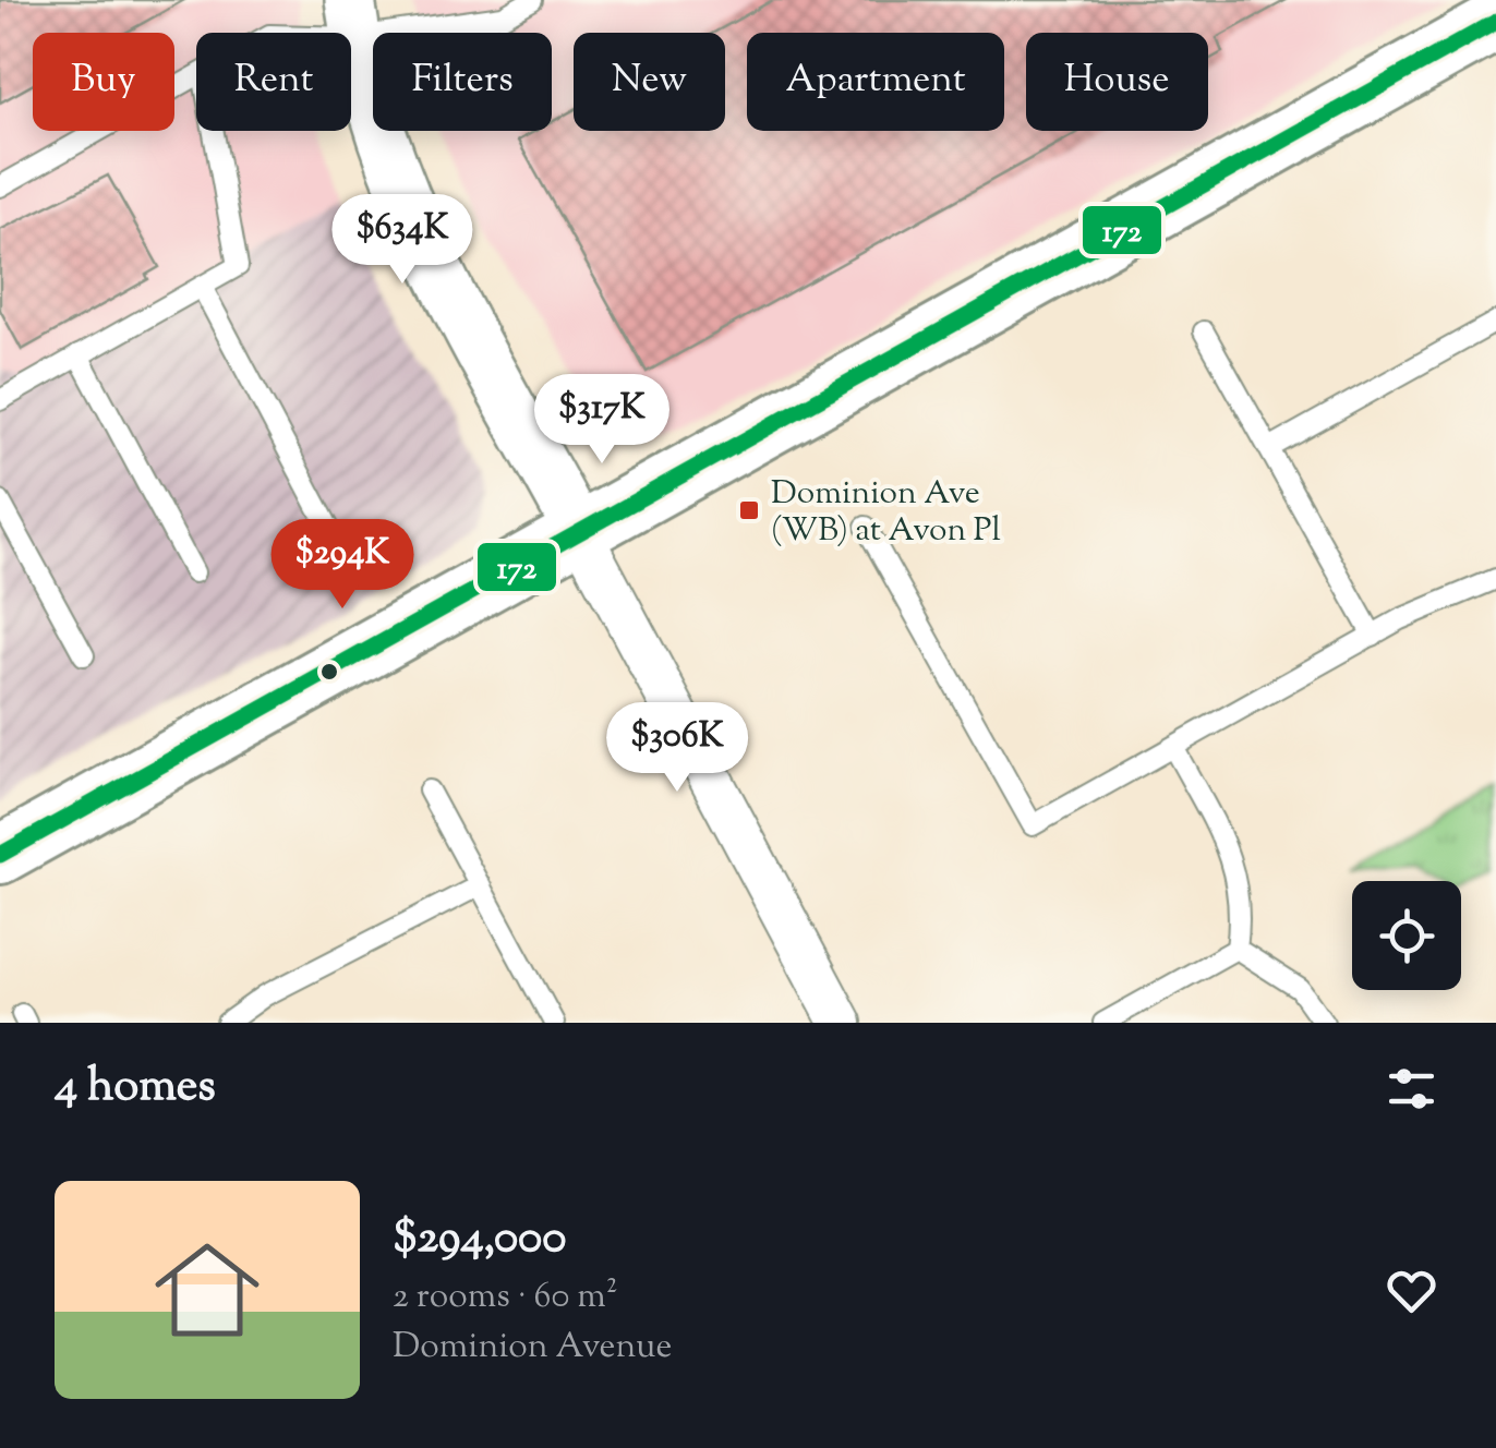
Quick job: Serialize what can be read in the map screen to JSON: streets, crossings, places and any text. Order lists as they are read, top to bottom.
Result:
{
  "places": {
    "transit": ["Dominion Ave (WB) at Avon Pl"]
  },
  "lines": ["transit line 172"],
  "page": {
    "chip": [
      "Buy",
      "Rent",
      "Filters",
      "New",
      "Apartment",
      "House"
    ],
    "price": [
      "$634K",
      "$317K",
      "$294K",
      "$306K"
    ],
    "heading": "4 homes",
    "list": [
      {
        "name": "$294,000",
        "note": "2 rooms · 60 m² · Dominion Avenue"
      }
    ]
  }
}
